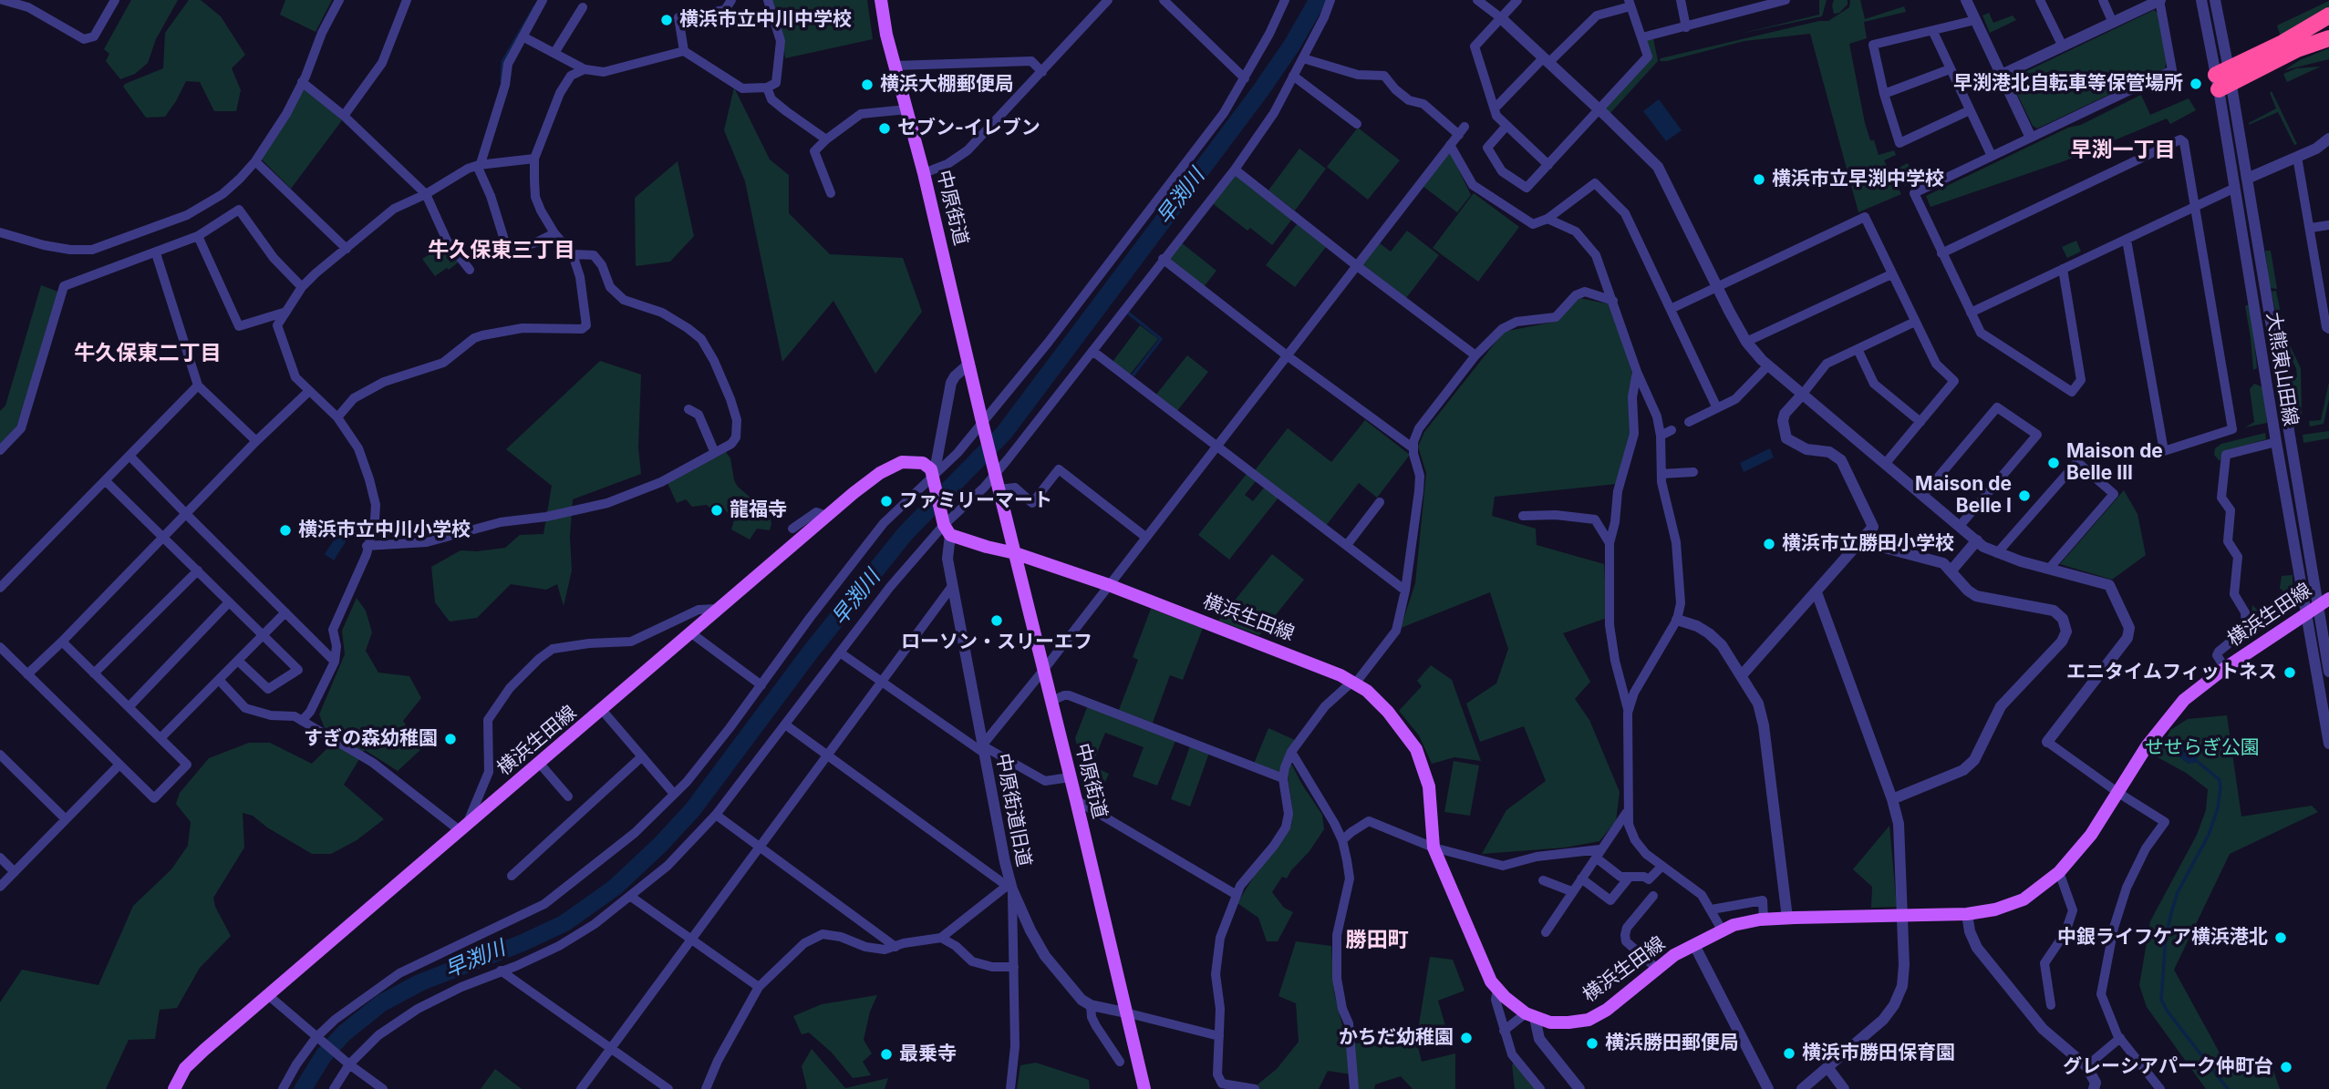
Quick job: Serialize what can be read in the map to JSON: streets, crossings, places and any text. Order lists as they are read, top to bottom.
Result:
{
  "streets": {
    "main road": ["中原街道", "横浜生田線"],
    "street": ["大熊東山田線", "中原街道旧道"]
  },
  "crossings": [
    ["中原街道", "横浜生田線"],
    ["大熊東山田線", "横浜生田線"],
    ["横浜生田線", "中原街道旧道"]
  ],
  "districts": [
    "早渕一丁目",
    "牛久保東三丁目",
    "牛久保東二丁目",
    "勝田町"
  ],
  "water": ["早渕川"],
  "parks": ["せせらぎ公園"],
  "places": [
    "横浜市立中川中学校",
    "早渕港北自転車等保管場所",
    "横浜大棚郵便局",
    "セブン-イレブン",
    "横浜市立早渕中学校",
    "Maison de Belle III",
    "Maison de Belle I",
    "ファミリーマート",
    "龍福寺",
    "横浜市立中川小学校",
    "横浜市立勝田小学校",
    "ローソン・スリーエフ",
    "エニタイムフィットネス",
    "すぎの森幼稚園",
    "中銀ライフケア横浜港北",
    "かちだ幼稚園",
    "横浜勝田郵便局",
    "横浜市勝田保育園",
    "最乗寺",
    "グレーシアパーク仲町台"
  ]
}
